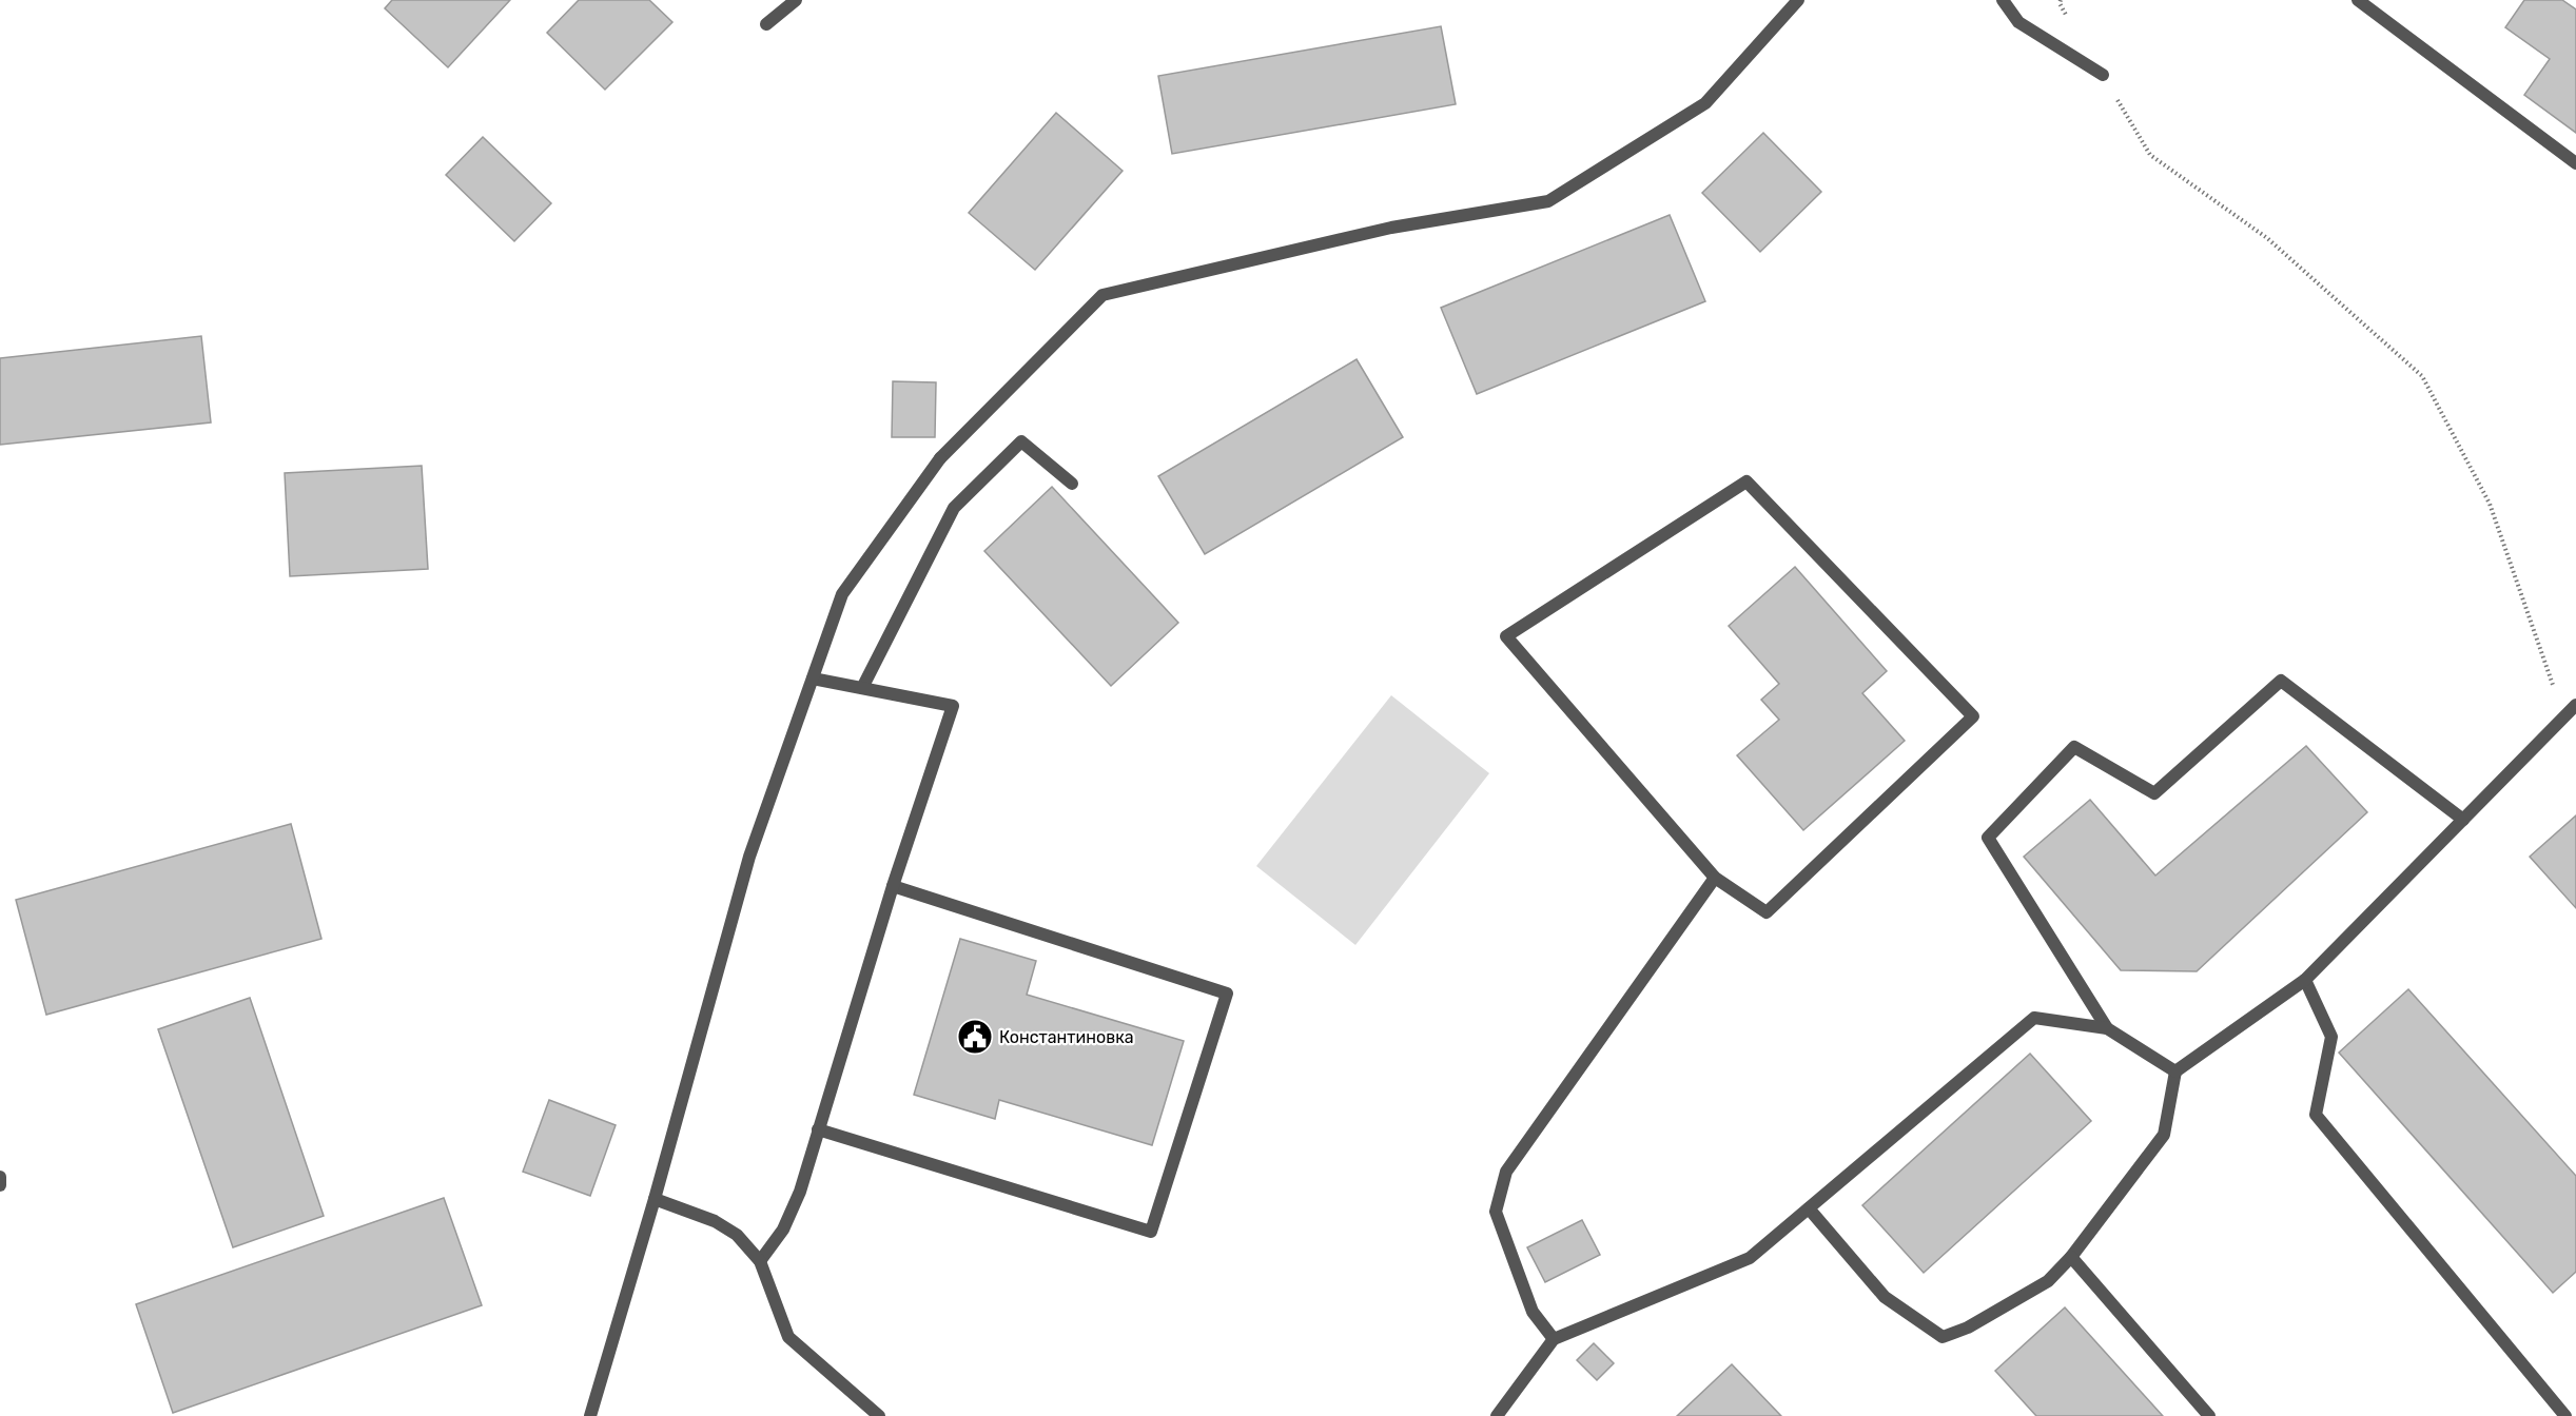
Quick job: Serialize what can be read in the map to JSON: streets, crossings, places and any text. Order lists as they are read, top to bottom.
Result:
{
  "places": {
    "public building": ["Константиновка"]
  }
}
